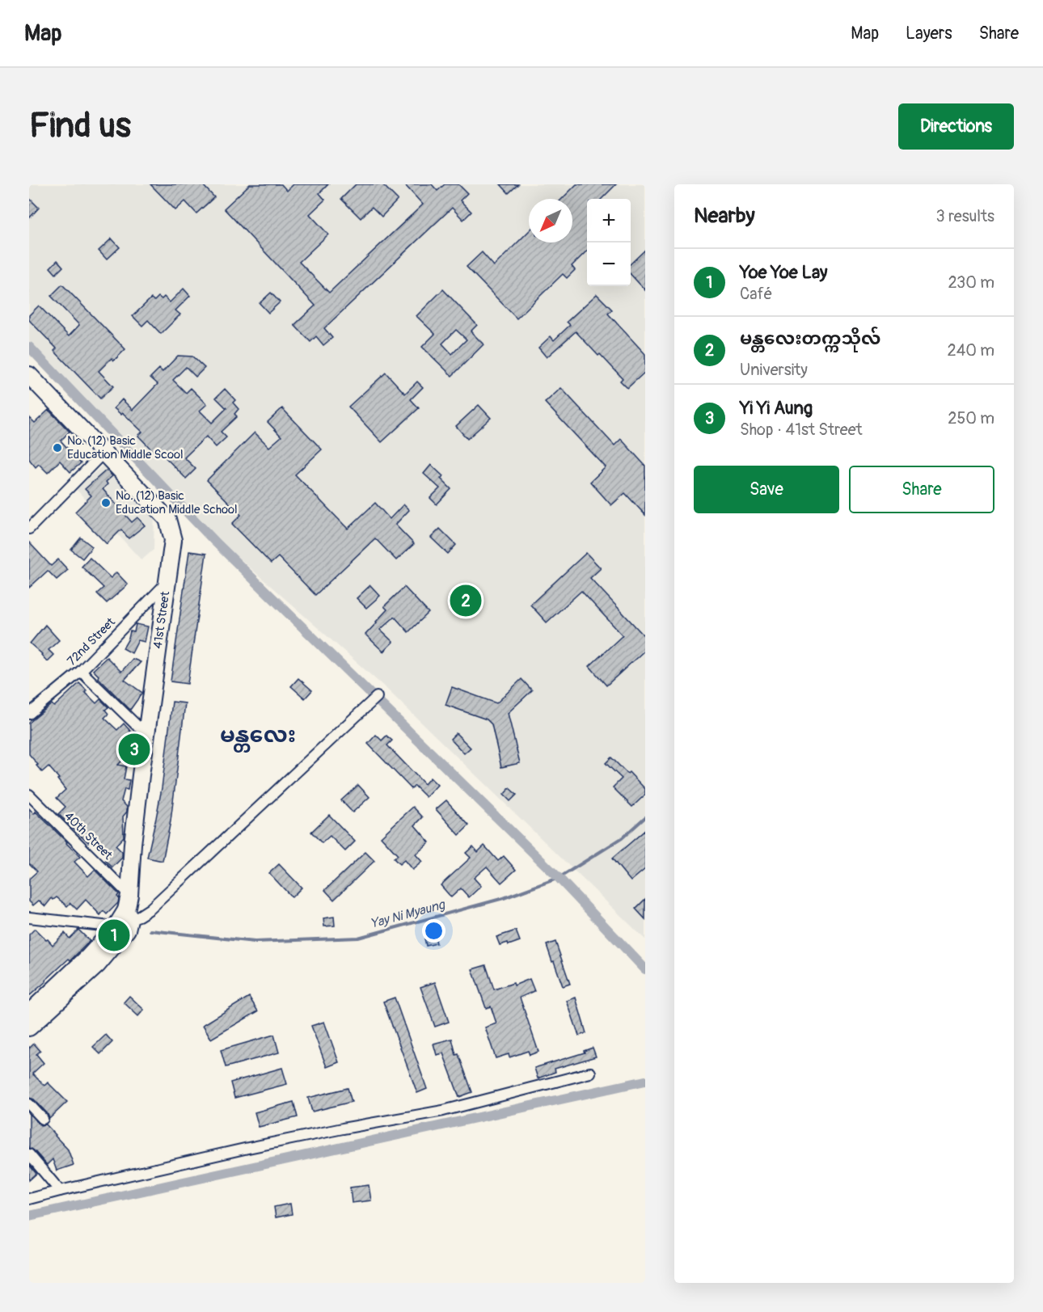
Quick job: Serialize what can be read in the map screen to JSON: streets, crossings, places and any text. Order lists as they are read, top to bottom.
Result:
{
  "streets": {
    "main road": ["41st Street"],
    "street": ["72nd Street", "40th Street"]
  },
  "crossings": [
    ["41st Street", "72nd Street"],
    ["41st Street", "40th Street"]
  ],
  "districts": ["မန္တလေး"],
  "water": ["Yay Ni Myaung"],
  "places": ["No. (12) Basic Education Middle Scool", "No. (12) Basic Education Middle School"],
  "north": "bottom left",
  "page": {
    "header": "Map",
    "nav": ["Map", "Layers", "Share"],
    "buttons": [
      "Directions",
      ["Save", "Share"]
    ],
    "title": "Find us",
    "heading": ["Nearby", "3 results"],
    "map_buttons": ["+", "−"],
    "list": [
      {
        "mark": "1",
        "name": "Yoe Yoe Lay",
        "note": "Café",
        "value": "230 m"
      },
      {
        "mark": "2",
        "name": "မန္တလေးတက္ကသိုလ်",
        "note": "University",
        "value": "240 m"
      },
      {
        "mark": "3",
        "name": "Yi Yi Aung",
        "note": "Shop · 41st Street",
        "value": "250 m"
      }
    ],
    "pins": ["2", "3", "1"]
  }
}
